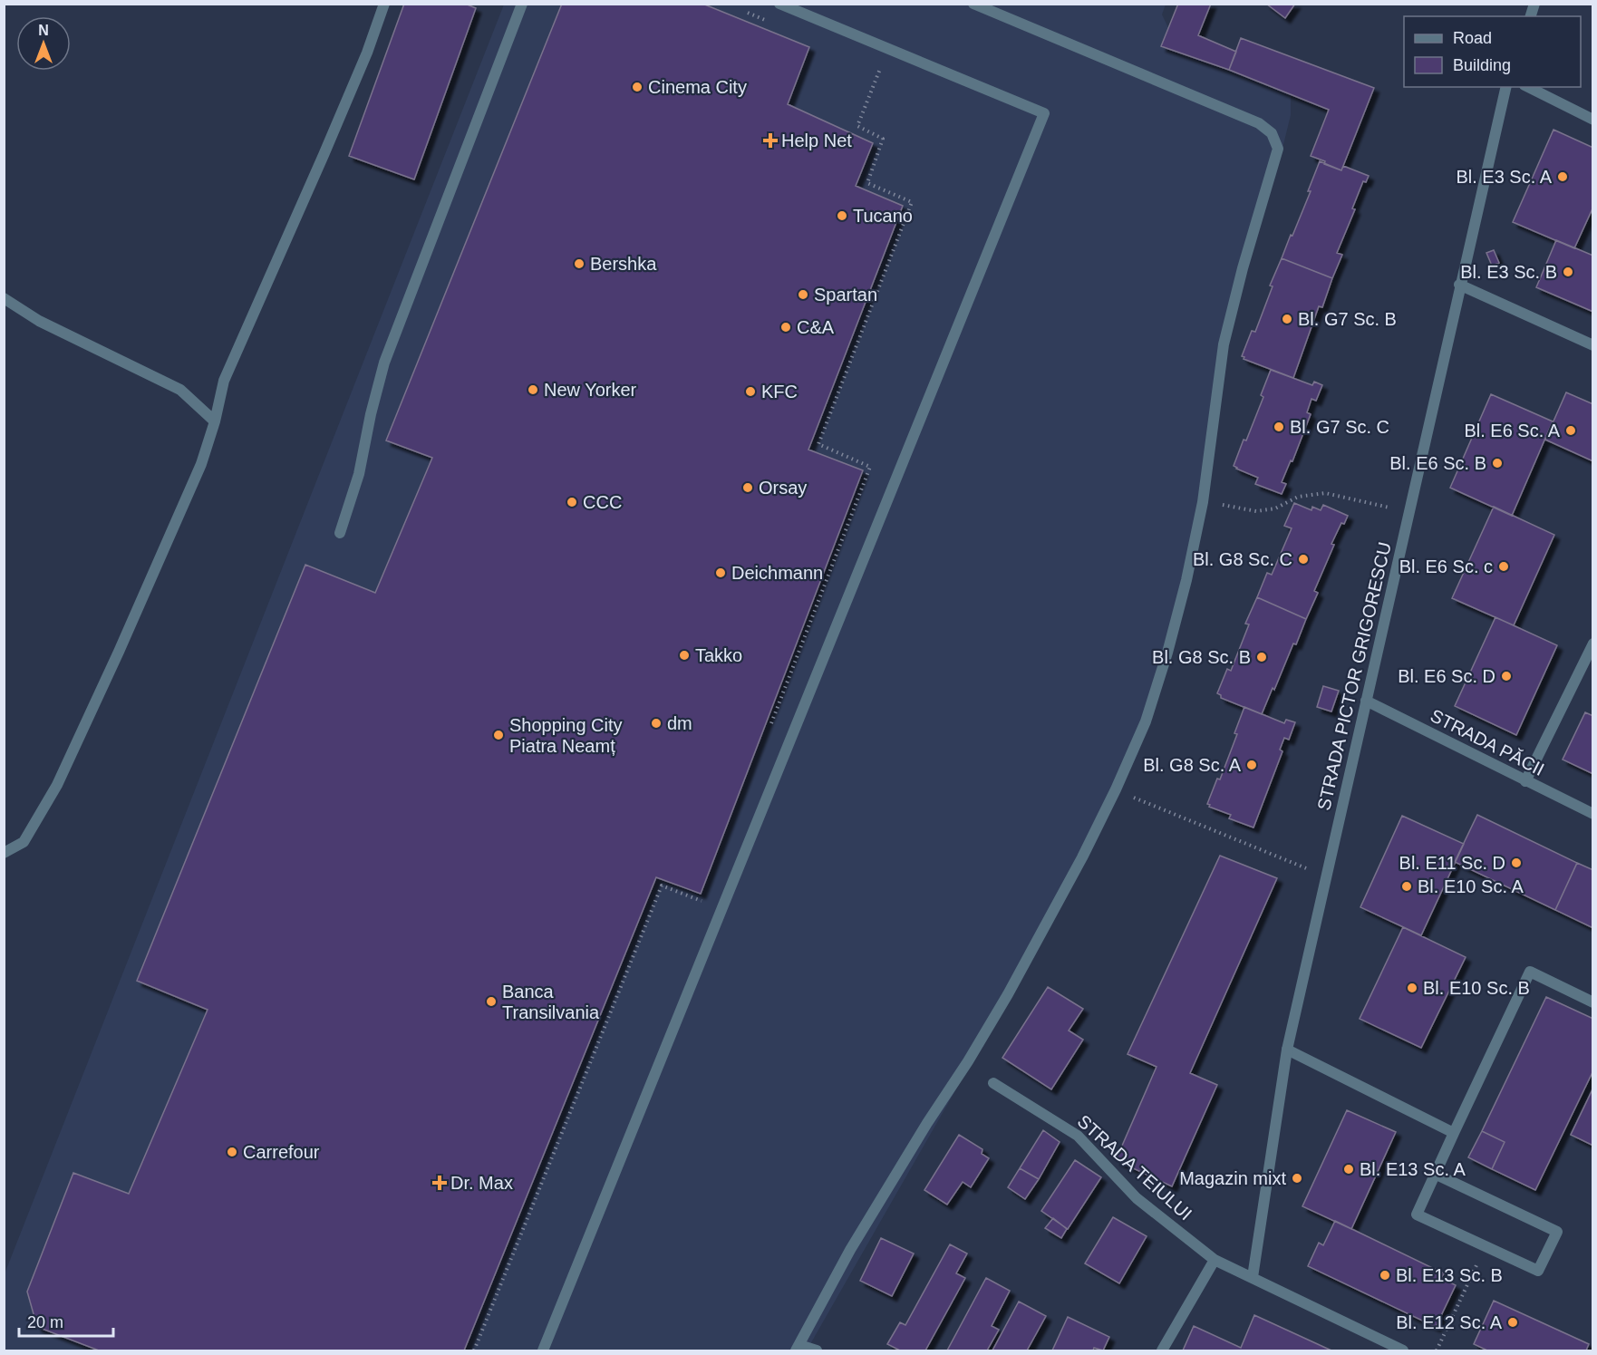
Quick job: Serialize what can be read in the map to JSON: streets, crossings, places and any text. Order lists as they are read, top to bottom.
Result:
{
  "streets": {
    "street": ["STRADA PICTOR GRIGORESCU", "STRADA PĂCII", "STRADA TEIULUI"]
  },
  "crossings": [
    ["STRADA PICTOR GRIGORESCU", "STRADA PĂCII"],
    ["STRADA PICTOR GRIGORESCU", "STRADA TEIULUI"]
  ],
  "places": {
    "other": [
      "Cinema City",
      "Bl. E3 Sc. A",
      "Tucano",
      "Bershka",
      "Bl. E3 Sc. B",
      "Spartan",
      "Bl. G7 Sc. B",
      "C&A",
      "New Yorker",
      "KFC",
      "Bl. G7 Sc. C",
      "Bl. E6 Sc. A",
      "Bl. E6 Sc. B",
      "Orsay",
      "CCC",
      "Bl. G8 Sc. C",
      "Bl. E6 Sc. c",
      "Deichmann",
      "Takko",
      "Bl. G8 Sc. B",
      "Bl. E6 Sc. D",
      "dm",
      "Shopping City Piatra Neamț",
      "Bl. G8 Sc. A",
      "Bl. E11 Sc. D",
      "Bl. E10 Sc. A",
      "Bl. E10 Sc. B",
      "Banca Transilvania",
      "Carrefour",
      "Bl. E13 Sc. A",
      "Magazin mixt",
      "Bl. E13 Sc. B",
      "Bl. E12 Sc. A"
    ],
    "health": ["Help Net", "Dr. Max"]
  },
  "legend": ["Road", "Building"],
  "scale_bar": "20 m",
  "north": "top"
}
